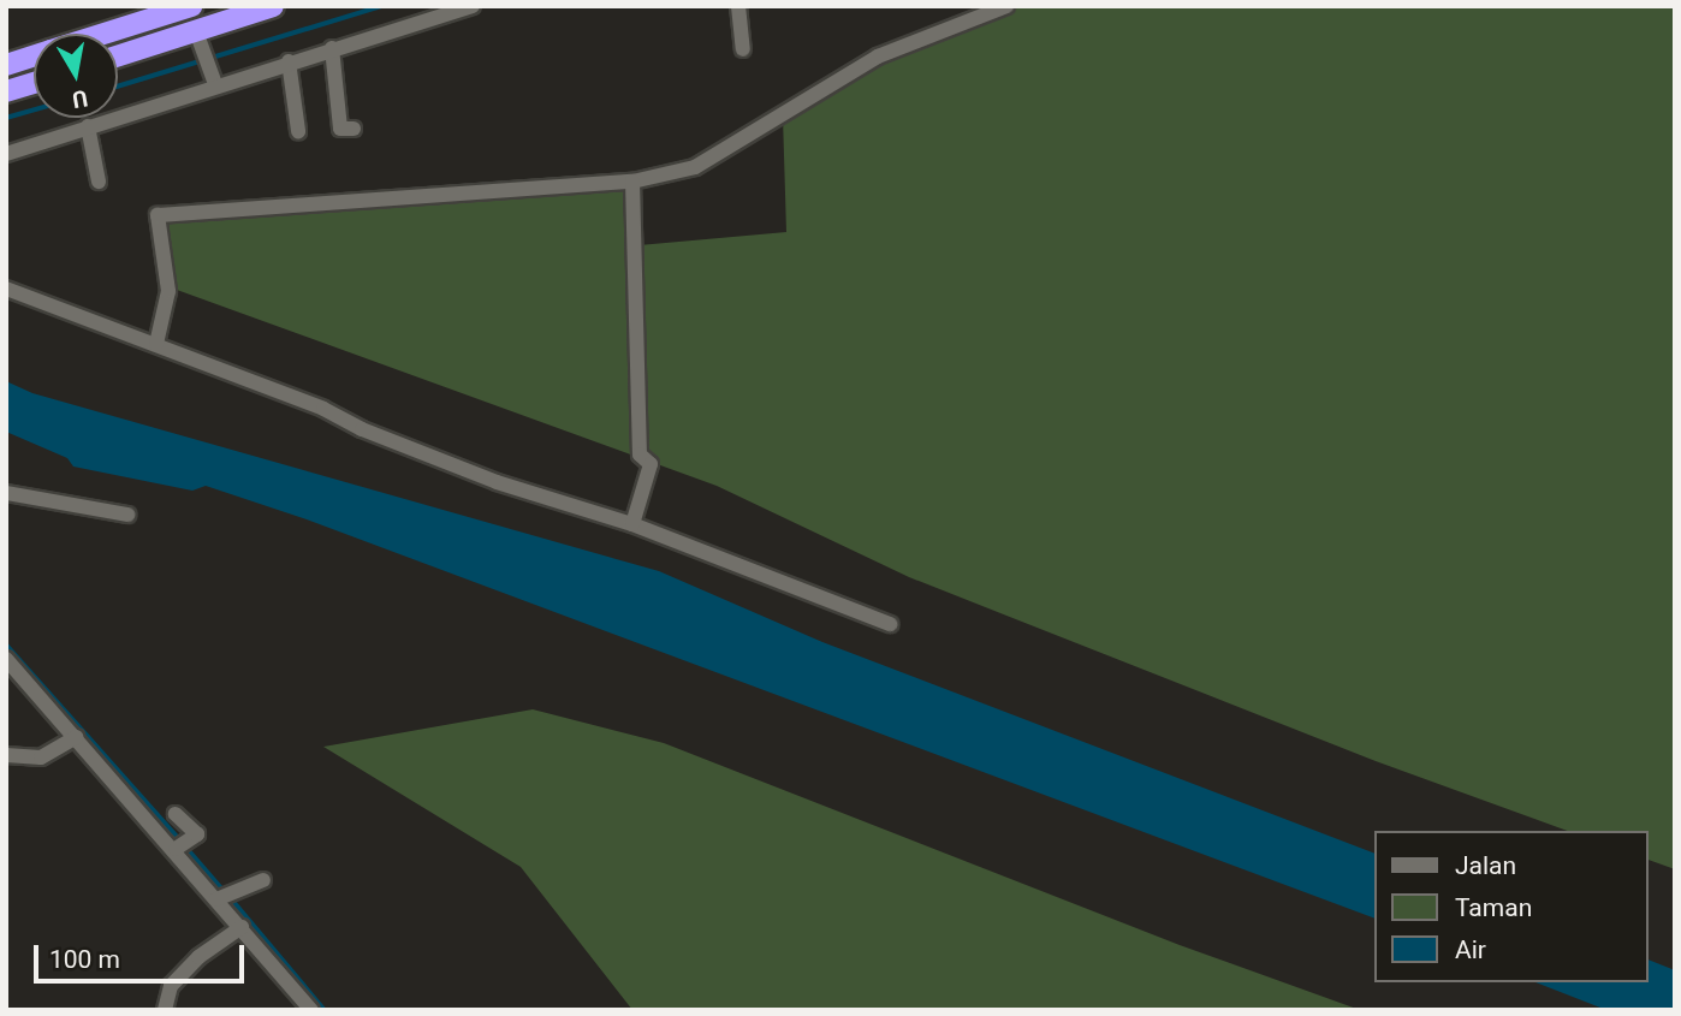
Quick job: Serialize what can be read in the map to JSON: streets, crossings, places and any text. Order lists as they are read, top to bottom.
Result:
{
  "legend": ["Jalan", "Taman", "Air"],
  "scale_bar": "100 m",
  "north": "bottom"
}
